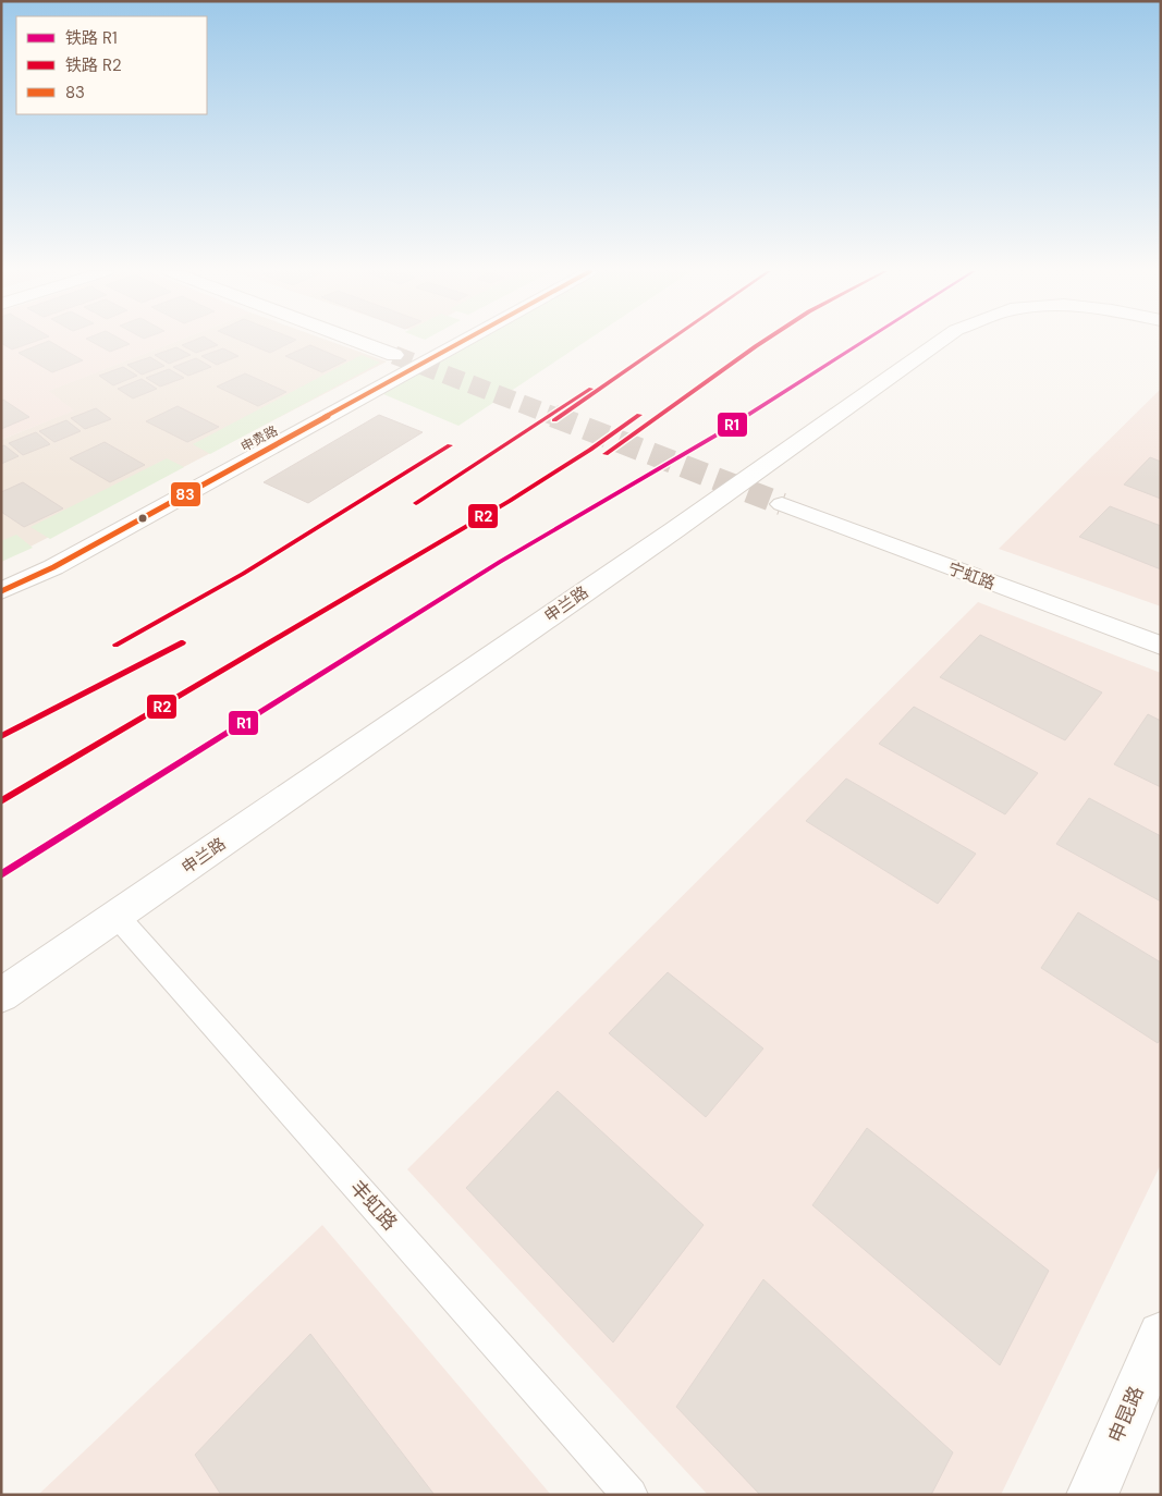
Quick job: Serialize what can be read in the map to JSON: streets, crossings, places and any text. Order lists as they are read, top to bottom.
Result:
{
  "streets": {
    "main road": [
      "申贵路",
      "宁虹路",
      "申兰路",
      "申昆路"
    ],
    "street": ["丰虹路"]
  },
  "crossings": [
    ["申兰路", "丰虹路"]
  ],
  "lines": ["rail line R1", "rail line R2", "transit line 83"],
  "legend": ["铁路 R1", "铁路 R2", "83"]
}
